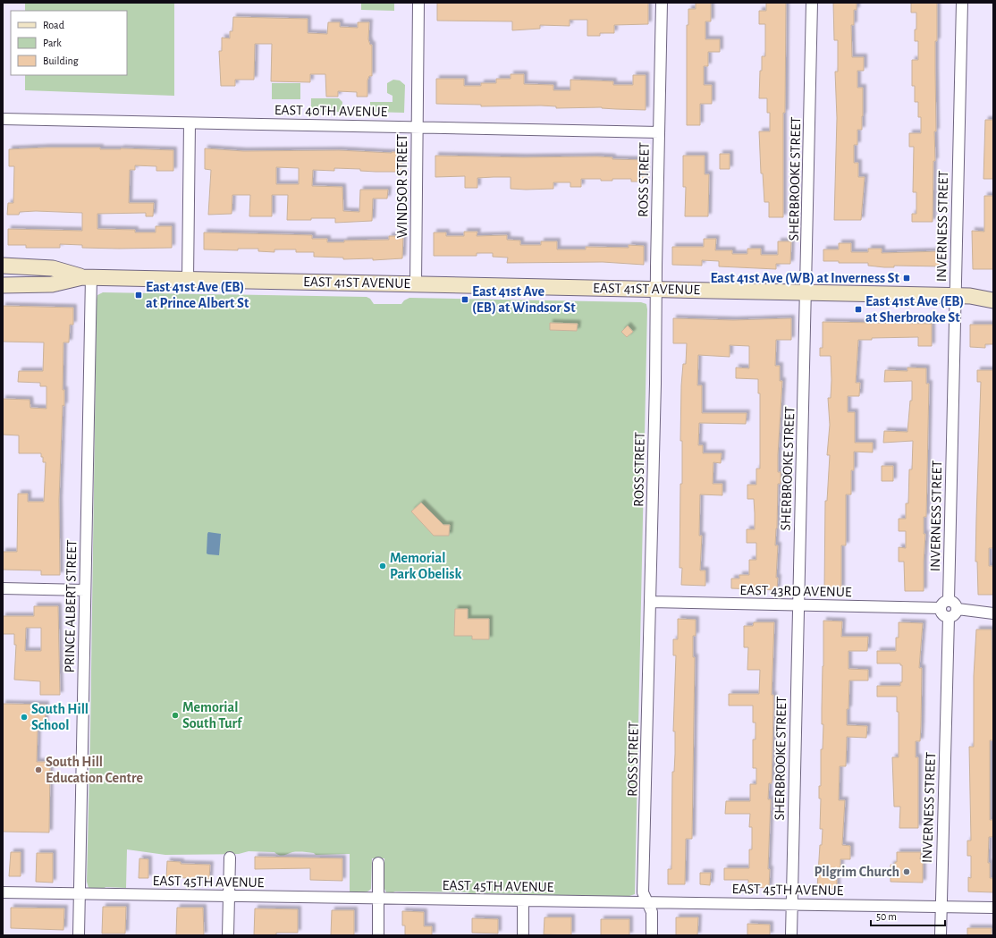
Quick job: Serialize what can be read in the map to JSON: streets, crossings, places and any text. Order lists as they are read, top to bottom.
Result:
{
  "streets": {
    "main road": ["EAST 41ST AVENUE"],
    "street": [
      "EAST 40TH AVENUE",
      "SHERBROOKE STREET",
      "ROSS STREET",
      "WINDSOR STREET",
      "INVERNESS STREET",
      "EAST 43RD AVENUE",
      "PRINCE ALBERT STREET",
      "EAST 45TH AVENUE"
    ]
  },
  "crossings": [
    ["EAST 40TH AVENUE", "ROSS STREET"],
    ["EAST 40TH AVENUE", "WINDSOR STREET"],
    ["SHERBROOKE STREET", "EAST 41ST AVENUE"],
    ["SHERBROOKE STREET", "EAST 43RD AVENUE"],
    ["SHERBROOKE STREET", "EAST 45TH AVENUE"],
    ["ROSS STREET", "EAST 41ST AVENUE"],
    ["ROSS STREET", "EAST 43RD AVENUE"],
    ["ROSS STREET", "EAST 45TH AVENUE"],
    ["WINDSOR STREET", "EAST 41ST AVENUE"],
    ["INVERNESS STREET", "EAST 41ST AVENUE"],
    ["INVERNESS STREET", "EAST 43RD AVENUE"],
    ["INVERNESS STREET", "EAST 45TH AVENUE"],
    ["EAST 41ST AVENUE", "PRINCE ALBERT STREET"],
    ["PRINCE ALBERT STREET", "EAST 45TH AVENUE"]
  ],
  "places": {
    "transit": [
      "East 41st Ave (WB) at Inverness St",
      "East 41st Ave (EB) at Prince Albert St",
      "East 41st Ave (EB) at Windsor St",
      "East 41st Ave (EB) at Sherbrooke St"
    ],
    "other": [
      "Memorial Park Obelisk",
      "Memorial South Turf",
      "South Hill School",
      "South Hill Education Centre",
      "Pilgrim Church"
    ]
  },
  "legend": ["Road", "Park", "Building"],
  "scale_bar": "50 m"
}
